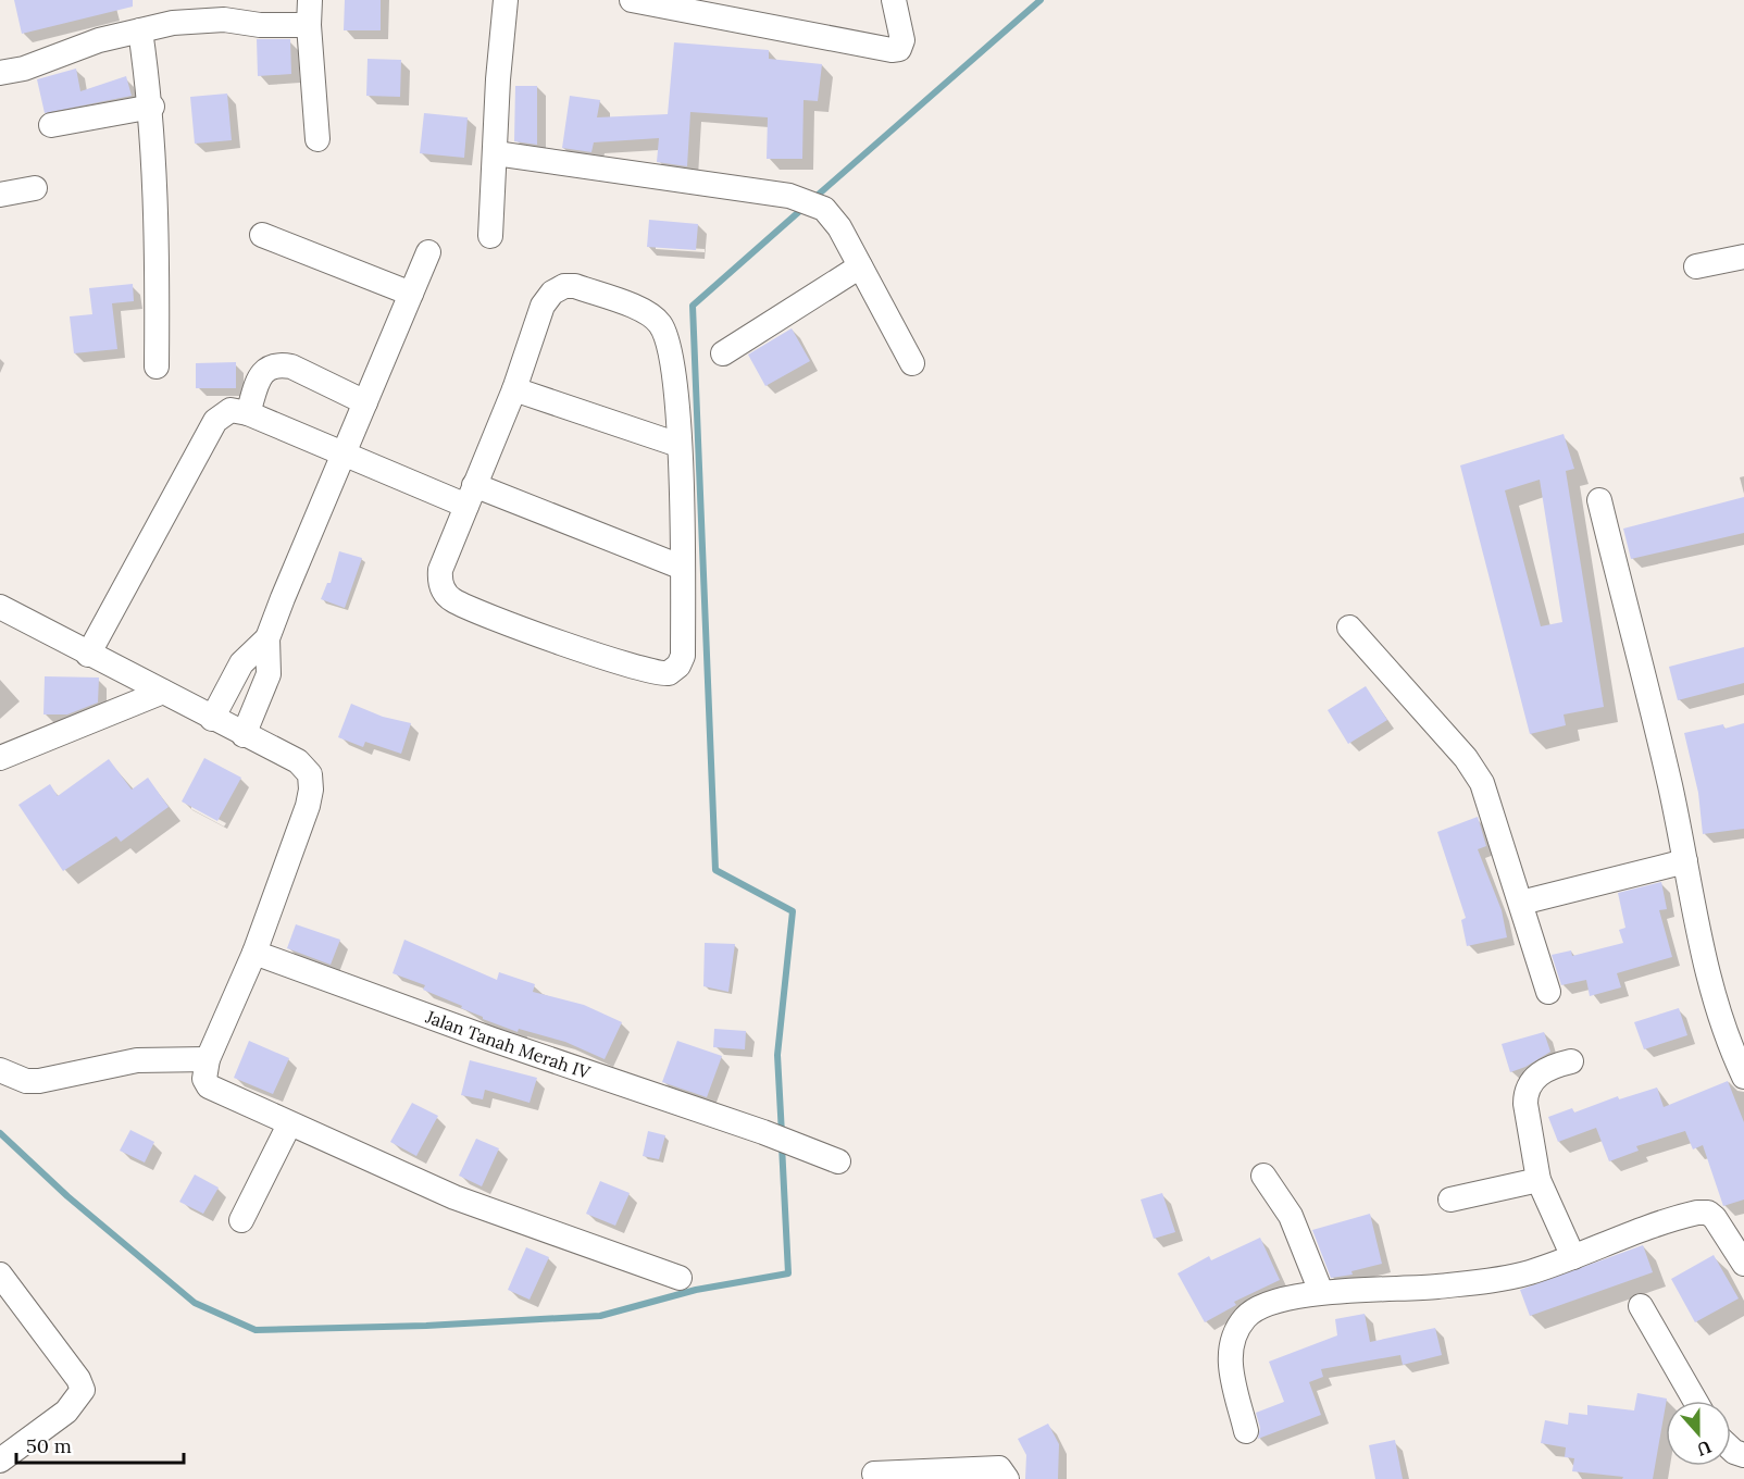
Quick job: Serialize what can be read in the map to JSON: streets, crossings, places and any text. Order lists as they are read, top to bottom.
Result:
{
  "streets": {
    "street": ["Jalan Tanah Merah IV"]
  },
  "scale_bar": "50 m",
  "north": "bottom"
}
